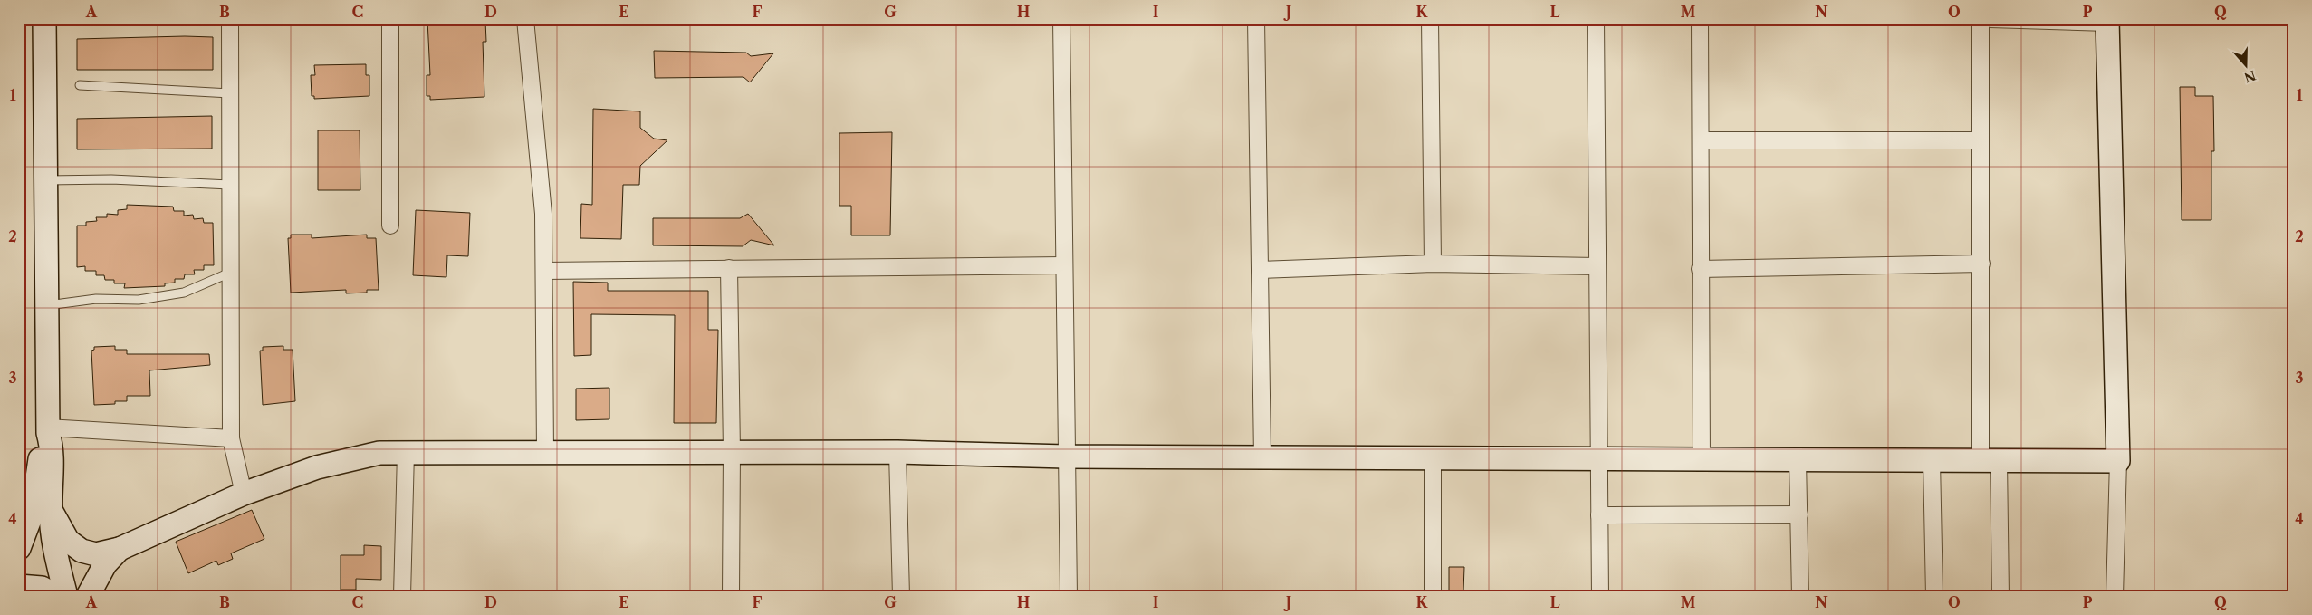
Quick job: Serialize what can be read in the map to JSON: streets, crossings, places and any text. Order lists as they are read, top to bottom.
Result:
{
  "north": "bottom",
  "grid": {
    "columns": [
      "A",
      "B",
      "C",
      "D",
      "E",
      "F",
      "G",
      "H",
      "I",
      "J",
      "K",
      "L",
      "M",
      "N",
      "O",
      "P",
      "Q"
    ],
    "rows": [
      "1",
      "2",
      "3",
      "4"
    ]
  }
}
